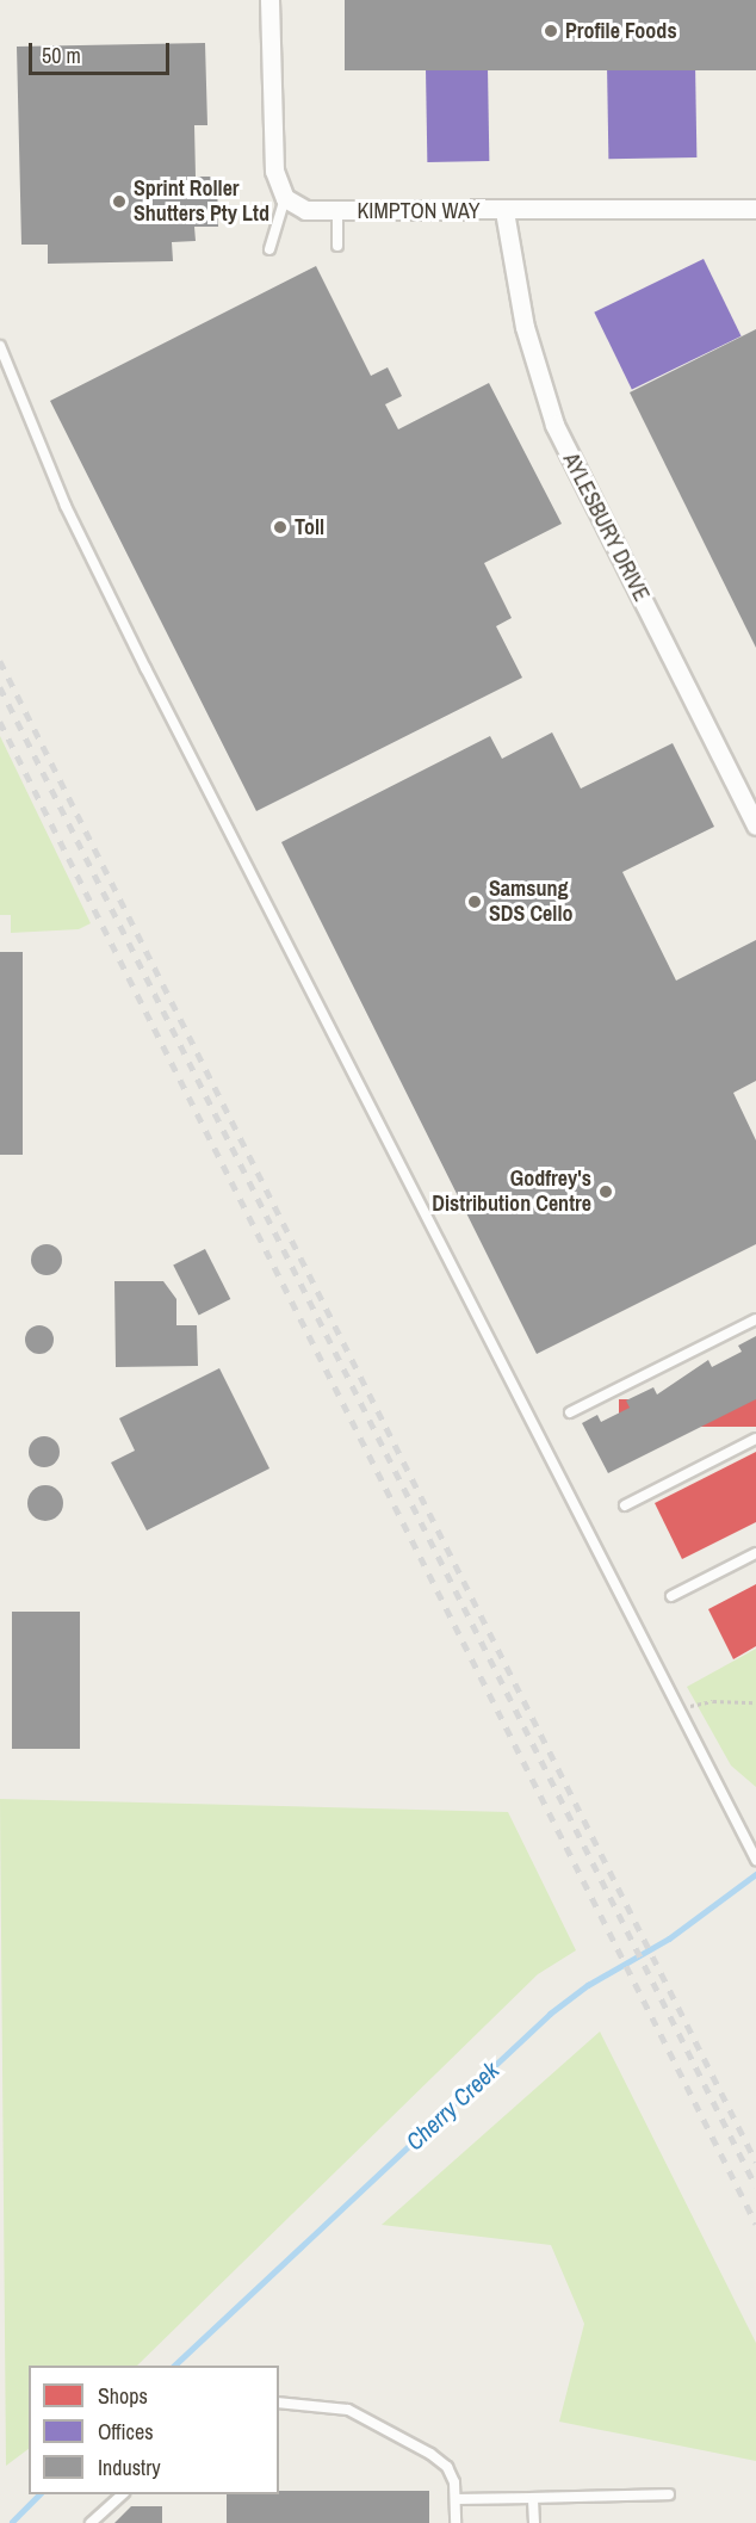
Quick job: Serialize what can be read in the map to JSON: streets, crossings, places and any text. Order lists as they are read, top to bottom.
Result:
{
  "streets": {
    "street": ["KIMPTON WAY", "AYLESBURY DRIVE"]
  },
  "crossings": [
    ["KIMPTON WAY", "AYLESBURY DRIVE"]
  ],
  "water": ["Cherry Creek"],
  "places": [
    "Profile Foods",
    "Sprint Roller Shutters Pty Ltd",
    "Toll",
    "Samsung SDS Cello",
    "Godfrey's Distribution Centre"
  ],
  "legend": ["Shops", "Offices", "Industry"],
  "scale_bar": "50 m"
}
